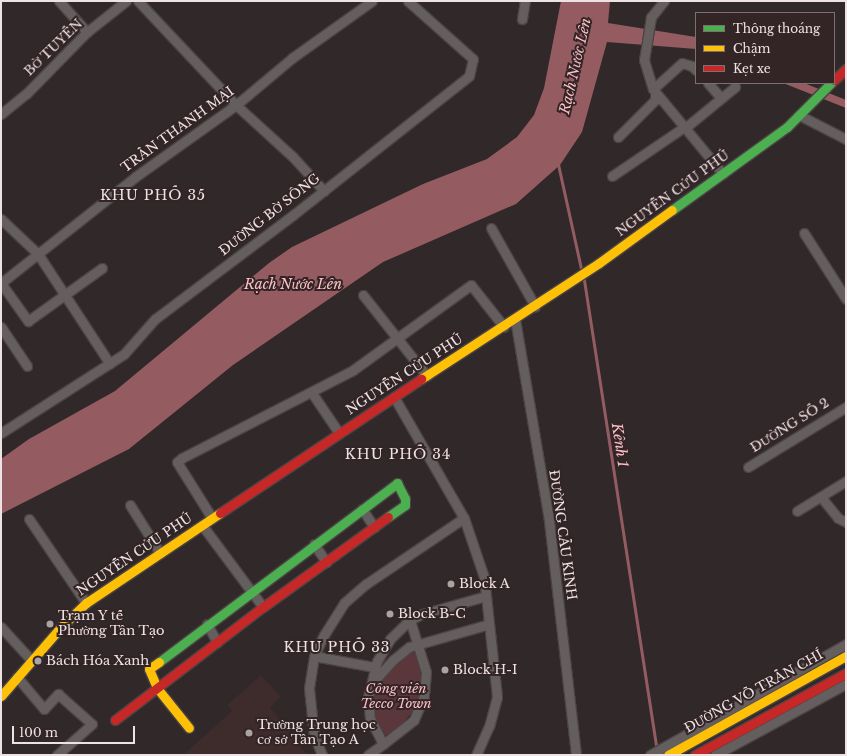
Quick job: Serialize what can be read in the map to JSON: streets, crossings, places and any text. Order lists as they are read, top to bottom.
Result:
{
  "streets": {
    "main road": ["NGUYỄN CỬU PHÚ", "ĐƯỜNG VÕ TRẦN CHÍ"],
    "street": [
      "BỜ TUYẾN",
      "TRẦN THANH MẠI",
      "ĐƯỜNG BỜ SÔNG",
      "ĐƯỜNG SỐ 2",
      "ĐƯỜNG CẦU KINH"
    ]
  },
  "crossings": [
    ["NGUYỄN CỬU PHÚ", "ĐƯỜNG CẦU KINH"]
  ],
  "districts": ["KHU PHỐ 35", "KHU PHỐ 34", "KHU PHỐ 33"],
  "water": ["Rạch Nước Lên", "Kênh 1"],
  "parks": ["Công viên Tecco Town"],
  "places": [
    "Block A",
    "Block B-C",
    "Trạm Y tế Phường Tân Tạo",
    "Bách Hóa Xanh",
    "Block H-I",
    "Trường Trung học cơ sở Tân Tạo A"
  ],
  "legend": ["Thông thoáng", "Chậm", "Kẹt xe"],
  "scale_bar": "100 m"
}
